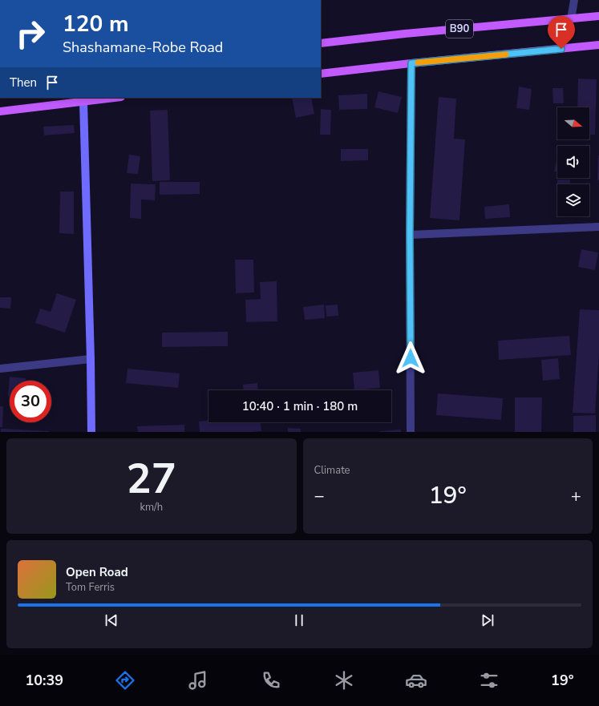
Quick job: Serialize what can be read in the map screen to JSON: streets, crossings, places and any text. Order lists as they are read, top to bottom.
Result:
{
  "streets": {
    "main road": ["B90"]
  },
  "north": "right",
  "page": {
    "turn": ["120 m", "Shashamane-Robe Road"],
    "then": "Then",
    "limit": "30",
    "trip": "10:40 · 1 min · 180 m",
    "tile": [
      ["27", "km/h"],
      "Climate"
    ],
    "heat": ["−", "19°", "+"],
    "song": ["Open Road", "Tom Ferris"],
    "tabs": ["10:39", "19°"]
  }
}
